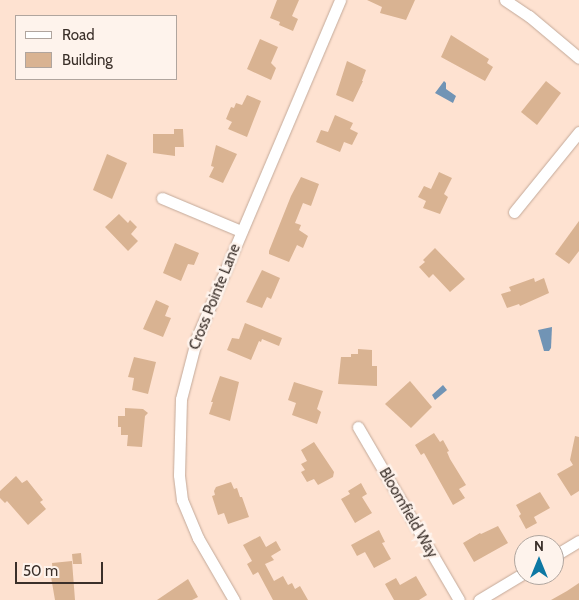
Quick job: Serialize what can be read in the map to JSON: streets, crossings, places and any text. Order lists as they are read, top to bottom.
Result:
{
  "streets": {
    "street": ["Cross Pointe Lane", "Bloomfield Way"]
  },
  "legend": ["Road", "Building"],
  "scale_bar": "50 m",
  "north": "top"
}
